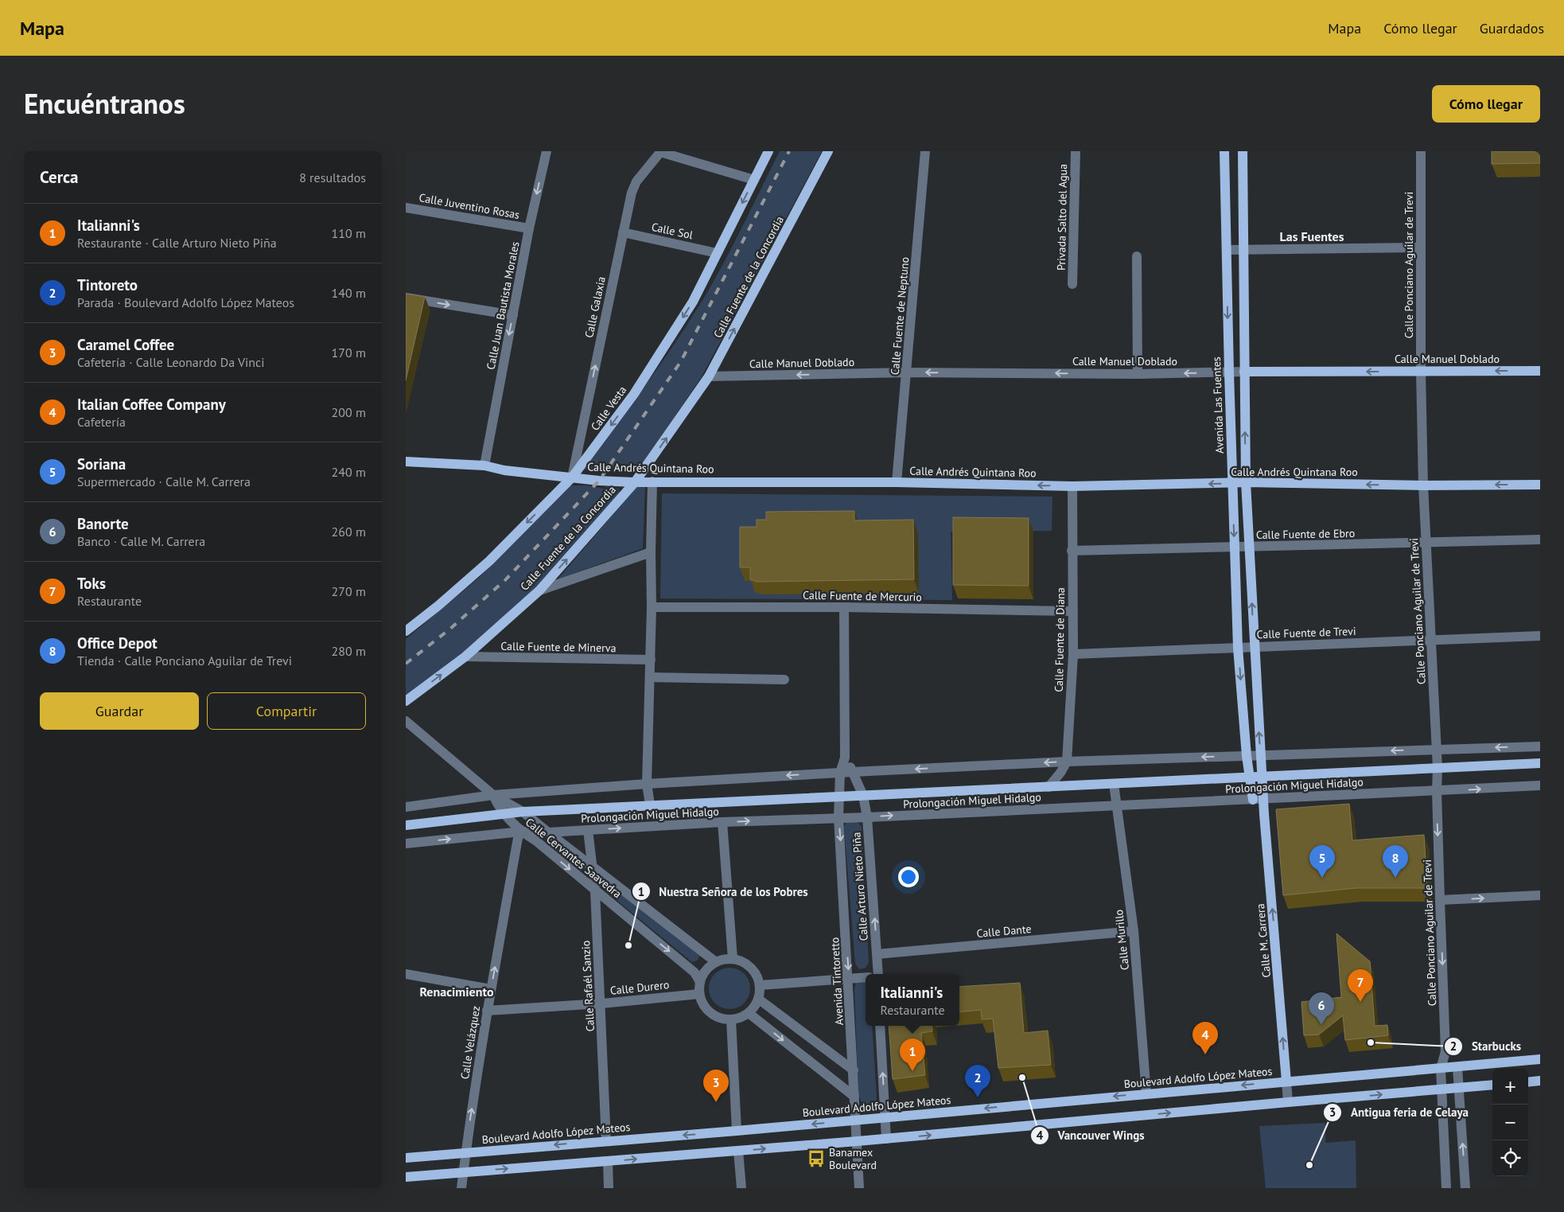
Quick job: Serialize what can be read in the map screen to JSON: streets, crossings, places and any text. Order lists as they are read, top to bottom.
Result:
{
  "streets": {
    "main road": [
      "Calle Fuente de la Concordia",
      "Calle Manuel Doblado",
      "Avenida Las Fuentes",
      "Calle Vesta",
      "Calle Andrés Quintana Roo",
      "Prolongación Miguel Hidalgo",
      "Calle M. Carrera",
      "Boulevard Adolfo López Mateos"
    ],
    "street": [
      "Calle Juventino Rosas",
      "Privada Salto del Agua",
      "Calle Sol",
      "Calle Ponciano Aguilar de Trevi",
      "Calle Juan Bautista Morales",
      "Calle Galaxia",
      "Calle Fuente de Neptuno",
      "Calle Fuente de Ebro",
      "Calle Fuente de Mercurio",
      "Calle Fuente de Trevi",
      "Calle Fuente de Diana",
      "Calle Fuente de Minerva",
      "Calle Cervantes Saavedra",
      "Calle Arturo Nieto Piña",
      "Calle Dante",
      "Calle Murillo",
      "Avenida Tintoretto",
      "Calle Rafaél Sanzio",
      "Calle Durero",
      "Calle Velázquez"
    ]
  },
  "crossings": [
    ["Calle Juventino Rosas", "Calle Juan Bautista Morales"],
    ["Calle Sol", "Calle Galaxia"],
    ["Calle Sol", "Calle Vesta"],
    ["Calle Ponciano Aguilar de Trevi", "Calle Manuel Doblado"],
    ["Calle Ponciano Aguilar de Trevi", "Calle Andrés Quintana Roo"],
    ["Calle Ponciano Aguilar de Trevi", "Calle Fuente de Ebro"],
    ["Calle Ponciano Aguilar de Trevi", "Calle Fuente de Trevi"],
    ["Calle Ponciano Aguilar de Trevi", "Prolongación Miguel Hidalgo"],
    ["Calle Ponciano Aguilar de Trevi", "Boulevard Adolfo López Mateos"],
    ["Calle Fuente de la Concordia", "Calle Manuel Doblado"],
    ["Calle Fuente de la Concordia", "Calle Andrés Quintana Roo"],
    ["Calle Fuente de la Concordia", "Calle Fuente de Minerva"],
    ["Calle Juan Bautista Morales", "Calle Andrés Quintana Roo"],
    ["Calle Galaxia", "Calle Vesta"],
    ["Calle Galaxia", "Calle Andrés Quintana Roo"],
    ["Calle Fuente de Neptuno", "Calle Manuel Doblado"],
    ["Calle Fuente de Neptuno", "Calle Andrés Quintana Roo"],
    ["Calle Manuel Doblado", "Avenida Las Fuentes"],
    ["Avenida Las Fuentes", "Calle Andrés Quintana Roo"],
    ["Avenida Las Fuentes", "Calle Fuente de Ebro"],
    ["Avenida Las Fuentes", "Calle Fuente de Trevi"],
    ["Avenida Las Fuentes", "Prolongación Miguel Hidalgo"],
    ["Calle Vesta", "Calle Andrés Quintana Roo"],
    ["Calle Andrés Quintana Roo", "Calle Fuente de Diana"],
    ["Calle Fuente de Ebro", "Calle Fuente de Diana"],
    ["Calle Fuente de Mercurio", "Calle Fuente de Diana"],
    ["Calle Fuente de Trevi", "Calle Fuente de Diana"],
    ["Calle Fuente de Diana", "Prolongación Miguel Hidalgo"],
    ["Prolongación Miguel Hidalgo", "Calle Cervantes Saavedra"],
    ["Prolongación Miguel Hidalgo", "Calle Arturo Nieto Piña"],
    ["Prolongación Miguel Hidalgo", "Calle Murillo"],
    ["Prolongación Miguel Hidalgo", "Calle M. Carrera"],
    ["Prolongación Miguel Hidalgo", "Avenida Tintoretto"],
    ["Prolongación Miguel Hidalgo", "Calle Rafaél Sanzio"],
    ["Prolongación Miguel Hidalgo", "Calle Velázquez"],
    ["Calle Cervantes Saavedra", "Calle Rafaél Sanzio"],
    ["Calle Cervantes Saavedra", "Calle Durero"],
    ["Calle Cervantes Saavedra", "Calle Velázquez"],
    ["Calle Arturo Nieto Piña", "Calle Dante"],
    ["Calle Dante", "Calle Murillo"],
    ["Calle Murillo", "Boulevard Adolfo López Mateos"],
    ["Calle M. Carrera", "Boulevard Adolfo López Mateos"],
    ["Avenida Tintoretto", "Boulevard Adolfo López Mateos"],
    ["Calle Rafaél Sanzio", "Calle Durero"],
    ["Calle Rafaél Sanzio", "Boulevard Adolfo López Mateos"],
    ["Calle Durero", "Calle Velázquez"],
    ["Calle Velázquez", "Boulevard Adolfo López Mateos"]
  ],
  "one_way": [
    "Calle Fuente de la Concordia",
    "Calle Juan Bautista Morales",
    "Calle Galaxia",
    "Calle Manuel Doblado",
    "Calle Vesta",
    "Calle Andrés Quintana Roo",
    "Calle Arturo Nieto Piña",
    "Calle M. Carrera",
    "Avenida Tintoretto",
    "Calle Velázquez"
  ],
  "districts": ["Las Fuentes", "Renacimiento"],
  "places": {
    "other": [
      "Nuestra Señora de los Pobres",
      "Starbucks",
      "Vancouver Wings",
      "Antigua feria de Celaya"
    ],
    "bus stop": ["Banamex Boulevard"]
  },
  "page": {
    "header": "Mapa",
    "nav": ["Mapa", "Cómo llegar", "Guardados"],
    "title": "Encuéntranos",
    "buttons": [
      "Cómo llegar",
      ["Guardar", "Compartir"]
    ],
    "heading": ["Cerca", "8 resultados"],
    "list": [
      {
        "mark": "1",
        "name": "Italianni's",
        "note": "Restaurante · Calle Arturo Nieto Piña",
        "value": "110 m"
      },
      {
        "mark": "2",
        "name": "Tintoreto",
        "note": "Parada · Boulevard Adolfo López Mateos",
        "value": "140 m"
      },
      {
        "mark": "3",
        "name": "Caramel Coffee",
        "note": "Cafetería · Calle Leonardo Da Vinci",
        "value": "170 m"
      },
      {
        "mark": "4",
        "name": "Italian Coffee Company",
        "note": "Cafetería",
        "value": "200 m"
      },
      {
        "mark": "5",
        "name": "Soriana",
        "note": "Supermercado · Calle M. Carrera",
        "value": "240 m"
      },
      {
        "mark": "6",
        "name": "Banorte",
        "note": "Banco · Calle M. Carrera",
        "value": "260 m"
      },
      {
        "mark": "7",
        "name": "Toks",
        "note": "Restaurante",
        "value": "270 m"
      },
      {
        "mark": "8",
        "name": "Office Depot",
        "note": "Tienda · Calle Ponciano Aguilar de Trevi",
        "value": "280 m"
      }
    ],
    "pins": [
      "5",
      "8",
      "7",
      "6",
      "4",
      "1",
      "2",
      "3"
    ],
    "popup": ["Italianni's", "Restaurante"],
    "map_buttons": ["+", "−"]
  }
}
